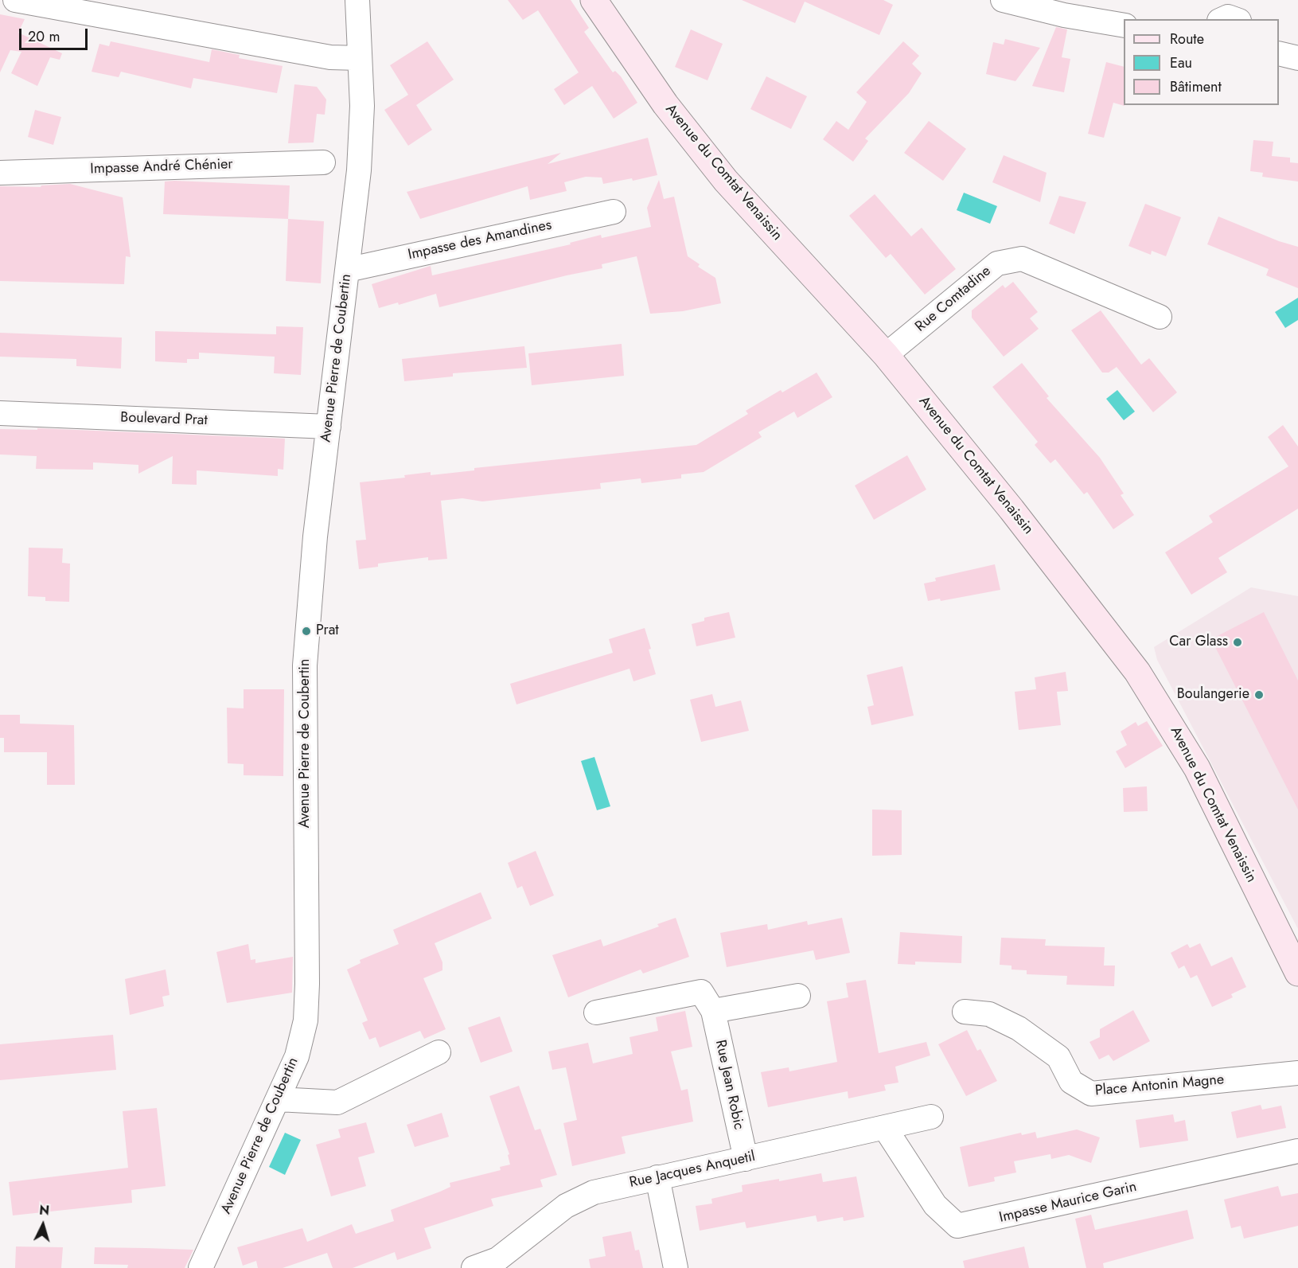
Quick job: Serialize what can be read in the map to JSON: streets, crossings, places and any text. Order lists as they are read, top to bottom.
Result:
{
  "streets": {
    "main road": ["Avenue du Comtat Venaissin"],
    "street": [
      "Impasse André Chénier",
      "Impasse des Amandines",
      "Rue Comtadine",
      "Avenue Pierre de Coubertin",
      "Boulevard Prat",
      "Rue Jean Robic",
      "Place Antonin Magne",
      "Rue Jacques Anquetil",
      "Impasse Maurice Garin"
    ]
  },
  "crossings": [
    ["Avenue du Comtat Venaissin", "Rue Comtadine"],
    ["Impasse des Amandines", "Avenue Pierre de Coubertin"],
    ["Avenue Pierre de Coubertin", "Boulevard Prat"],
    ["Rue Jean Robic", "Rue Jacques Anquetil"],
    ["Rue Jacques Anquetil", "Impasse Maurice Garin"]
  ],
  "places": ["Prat", "Car Glass", "Boulangerie"],
  "legend": ["Route", "Eau", "Bâtiment"],
  "scale_bar": "20 m",
  "north": "top"
}
